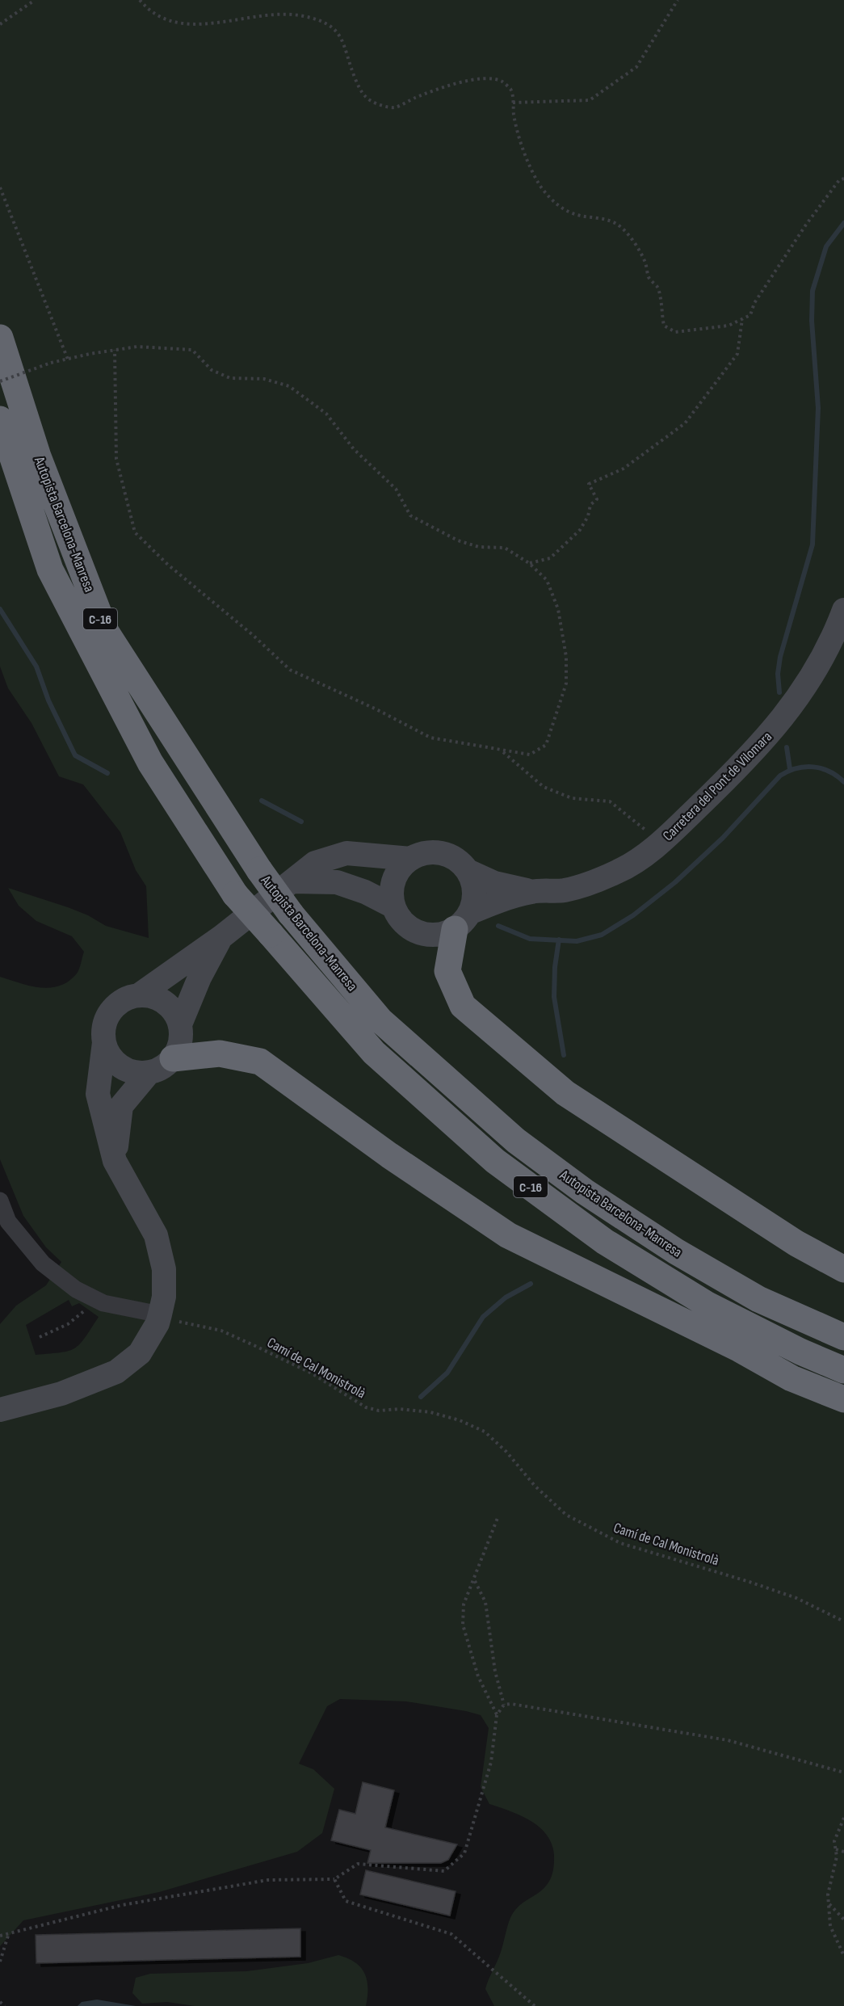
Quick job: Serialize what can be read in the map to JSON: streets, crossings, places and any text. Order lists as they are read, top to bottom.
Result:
{
  "streets": {
    "highway": ["Autopista Barcelona-Manresa", "C-16"],
    "street": ["Carretera del Pont de Vilomara"],
    "path": ["Camí de Cal Monistrolà"]
  }
}
